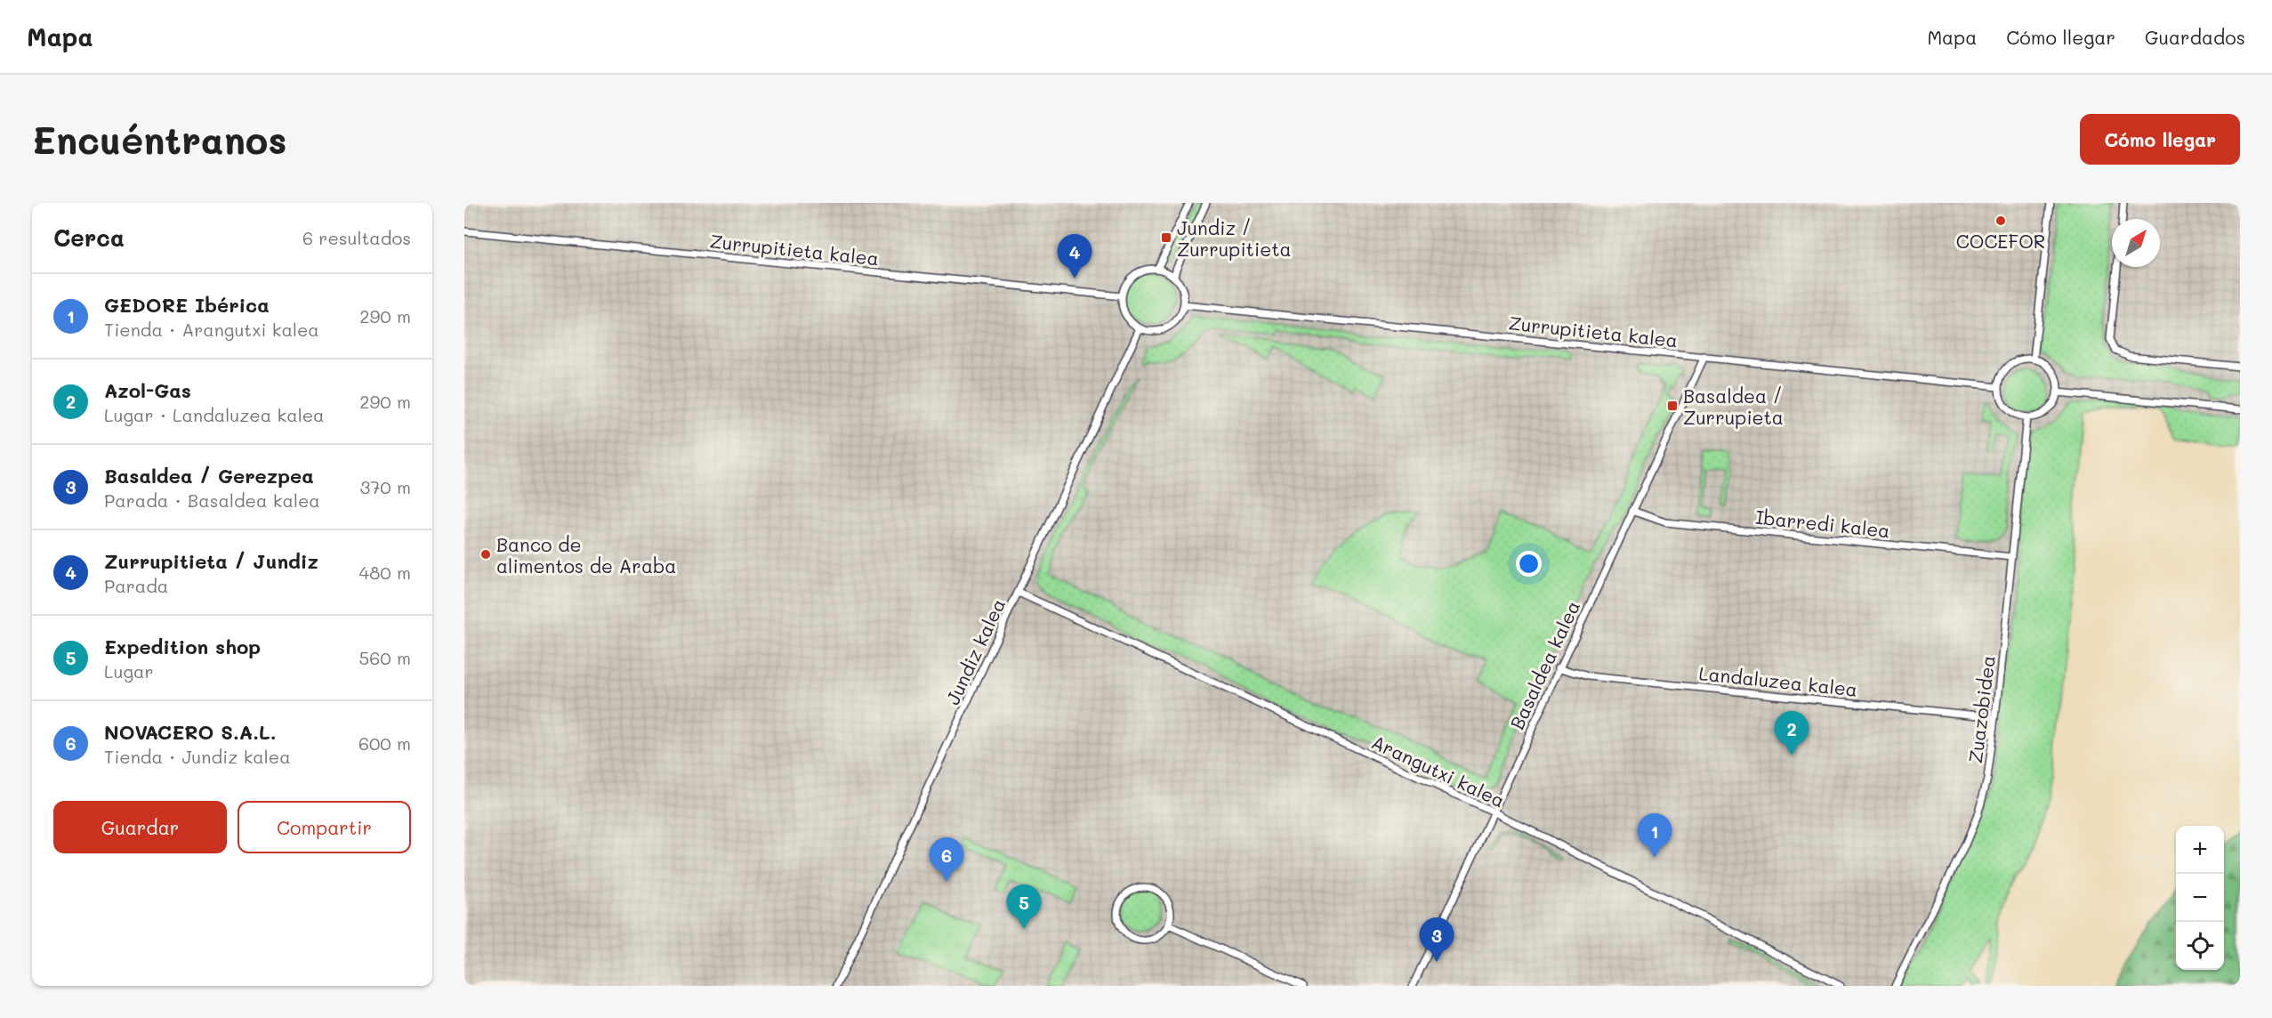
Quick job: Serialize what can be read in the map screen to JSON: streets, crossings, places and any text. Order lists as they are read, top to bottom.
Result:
{
  "streets": {
    "street": [
      "Zurrupitieta kalea",
      "Ibarredi kalea",
      "Jundiz kalea",
      "Basaldea kalea",
      "Landaluzea kalea",
      "Zuazobidea",
      "Arangutxi kalea"
    ]
  },
  "crossings": [
    ["Zurrupitieta kalea", "Jundiz kalea"],
    ["Zurrupitieta kalea", "Basaldea kalea"],
    ["Zurrupitieta kalea", "Zuazobidea"],
    ["Ibarredi kalea", "Basaldea kalea"],
    ["Ibarredi kalea", "Zuazobidea"],
    ["Jundiz kalea", "Arangutxi kalea"],
    ["Basaldea kalea", "Landaluzea kalea"],
    ["Basaldea kalea", "Arangutxi kalea"],
    ["Landaluzea kalea", "Zuazobidea"]
  ],
  "places": {
    "other": ["COCEFOR", "Banco de alimentos de Araba"],
    "transit": ["Jundiz / Zurrupitieta", "Basaldea / Zurrupieta"]
  },
  "north": "top right",
  "page": {
    "header": "Mapa",
    "nav": ["Mapa", "Cómo llegar", "Guardados"],
    "buttons": [
      "Cómo llegar",
      ["Guardar", "Compartir"]
    ],
    "title": "Encuéntranos",
    "heading": ["Cerca", "6 resultados"],
    "pins": [
      "4",
      "2",
      "1",
      "6",
      "5",
      "3"
    ],
    "list": [
      {
        "mark": "1",
        "name": "GEDORE Ibérica",
        "note": "Tienda · Arangutxi kalea",
        "value": "290 m"
      },
      {
        "mark": "2",
        "name": "Azol-Gas",
        "note": "Lugar · Landaluzea kalea",
        "value": "290 m"
      },
      {
        "mark": "3",
        "name": "Basaldea / Gerezpea",
        "note": "Parada · Basaldea kalea",
        "value": "370 m"
      },
      {
        "mark": "4",
        "name": "Zurrupitieta / Jundiz",
        "note": "Parada",
        "value": "480 m"
      },
      {
        "mark": "5",
        "name": "Expedition shop",
        "note": "Lugar",
        "value": "560 m"
      },
      {
        "mark": "6",
        "name": "NOVACERO S.A.L.",
        "note": "Tienda · Jundiz kalea",
        "value": "600 m"
      }
    ],
    "map_buttons": ["+", "−"]
  }
}
